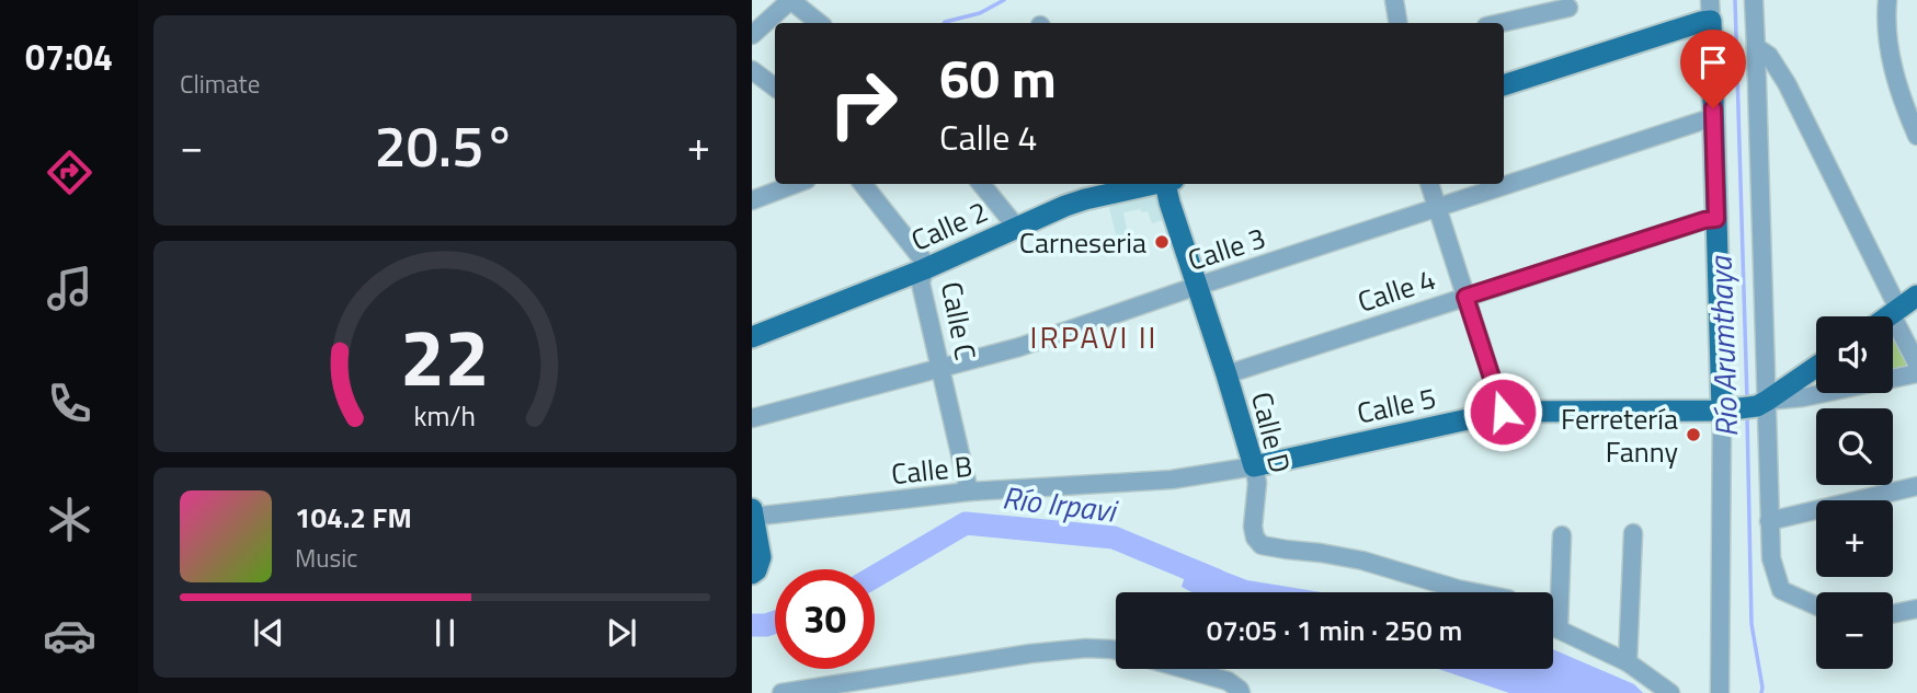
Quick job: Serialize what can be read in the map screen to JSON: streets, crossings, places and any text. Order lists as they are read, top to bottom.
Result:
{
  "streets": {
    "main road": ["Calle 2", "Calle 5", "Calle D"],
    "street": [
      "Calle 3",
      "Calle 4",
      "Calle C",
      "Calle B"
    ]
  },
  "crossings": [
    ["Calle 2", "Calle C"],
    ["Calle 3", "Calle C"],
    ["Calle 3", "Calle D"],
    ["Calle 4", "Calle D"],
    ["Calle C", "Calle B"],
    ["Calle 5", "Calle D"],
    ["Calle 5", "Calle B"],
    ["Calle D", "Calle B"]
  ],
  "districts": ["IRPAVI II"],
  "water": ["Río Arumthaya", "Río Irpavi"],
  "places": ["Carneseria", "Ferretería Fanny"],
  "page": {
    "tabs": "07:04",
    "tile": "Climate",
    "turn": ["60 m", "Calle 4"],
    "heat": ["−", "20.5°", "+"],
    "map_buttons": ["+", "−"],
    "song": ["104.2 FM", "Music"],
    "limit": "30",
    "trip": "07:05 · 1 min · 250 m",
    "gauge": ["22", "km/h"]
  }
}
